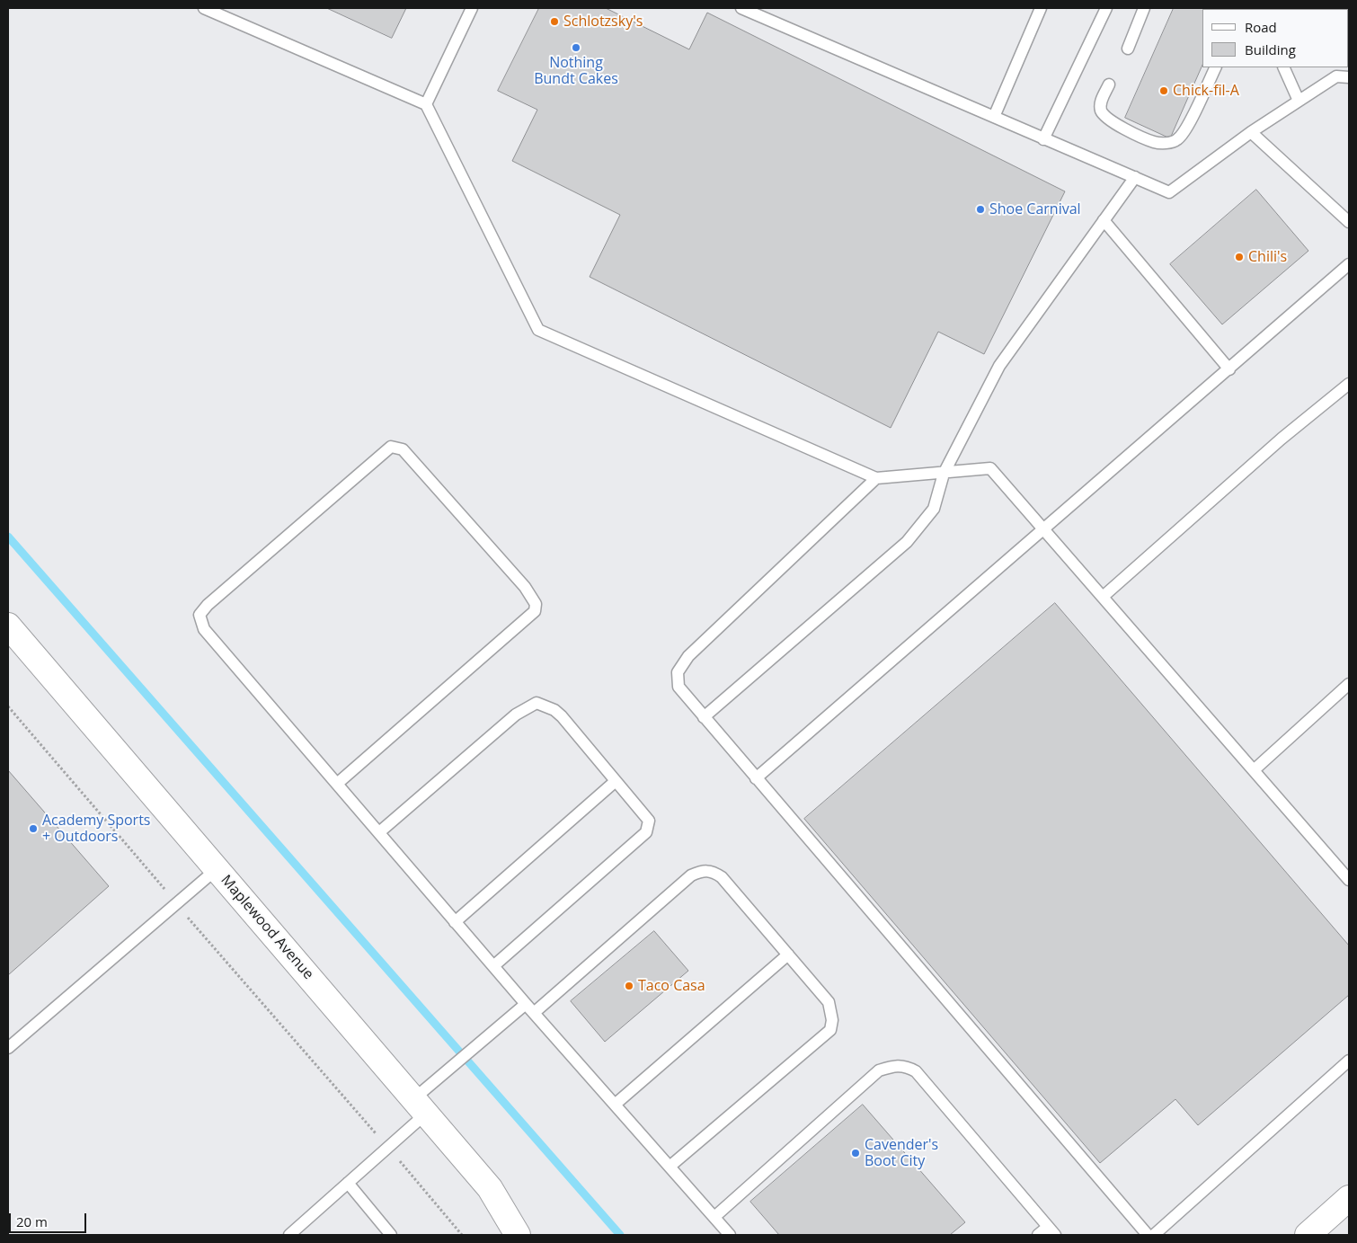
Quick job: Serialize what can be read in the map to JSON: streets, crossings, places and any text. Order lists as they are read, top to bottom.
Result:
{
  "streets": {
    "street": ["Maplewood Avenue"]
  },
  "places": [
    "Schlotzsky's",
    "Nothing Bundt Cakes",
    "Chick-fil-A",
    "Shoe Carnival",
    "Chili's",
    "Academy Sports + Outdoors",
    "Taco Casa",
    "Cavender's Boot City"
  ],
  "legend": ["Road", "Building"],
  "scale_bar": "20 m"
}
